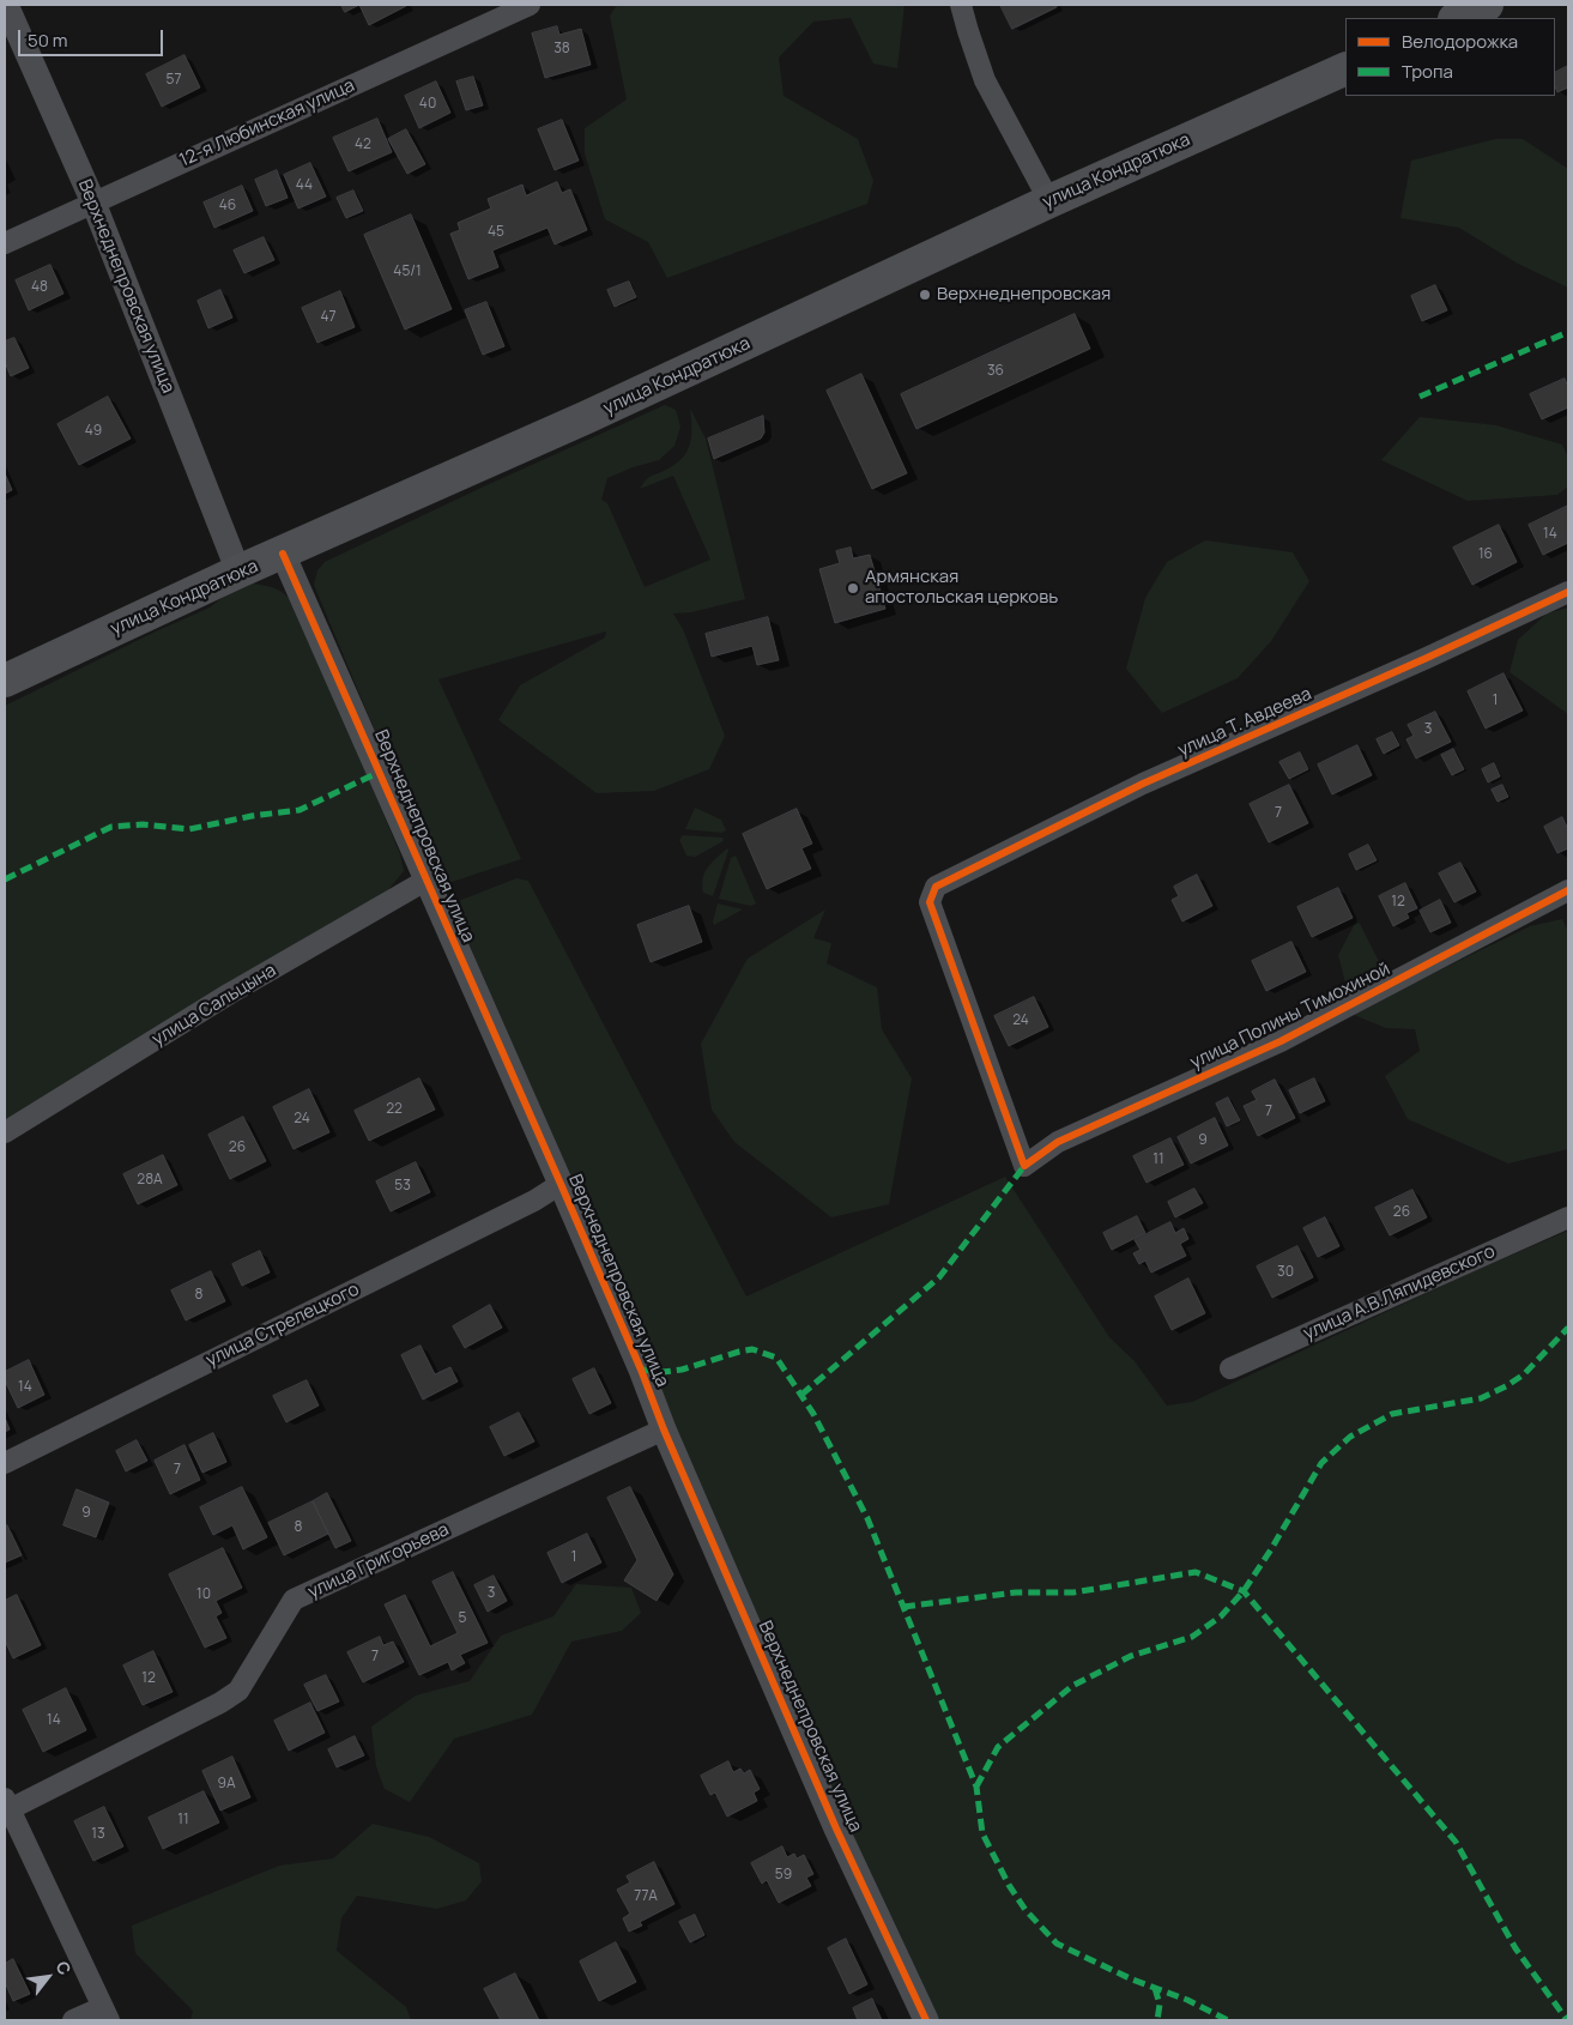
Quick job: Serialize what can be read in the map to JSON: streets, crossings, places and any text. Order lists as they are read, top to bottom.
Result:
{
  "streets": {
    "main road": ["улица Кондратюка"],
    "street": [
      "12-я Любинская улица",
      "Верхнеднепровская улица",
      "улица Т. Авдеева",
      "улица Сальцына",
      "улица Полины Тимохиной",
      "улица А.В.Ляпидевского",
      "улица Стрелецкого",
      "улица Григорьева"
    ]
  },
  "crossings": [
    ["12-я Любинская улица", "Верхнеднепровская улица"],
    ["улица Кондратюка", "Верхнеднепровская улица"],
    ["Верхнеднепровская улица", "улица Сальцына"],
    ["Верхнеднепровская улица", "улица Стрелецкого"],
    ["Верхнеднепровская улица", "улица Григорьева"],
    ["улица Т. Авдеева", "улица Полины Тимохиной"]
  ],
  "places": ["Верхнеднепровская", "Армянская апостольская церковь"],
  "house_numbers": [
    "38",
    "57",
    "40",
    "42",
    "44",
    "46",
    "45",
    "45/1",
    "48",
    "47",
    "36",
    "49",
    "14",
    "16",
    "1",
    "3",
    "7",
    "12",
    "24",
    "22",
    "7",
    "24",
    "9",
    "26",
    "11",
    "28А",
    "53",
    "26",
    "30",
    "8",
    "14",
    "7",
    "9",
    "8",
    "1",
    "3",
    "10",
    "5",
    "7",
    "12",
    "14",
    "9А",
    "11",
    "13",
    "59",
    "77А"
  ],
  "legend": ["Велодорожка", "Тропа"],
  "scale_bar": "50 m",
  "north": "top right"
}
